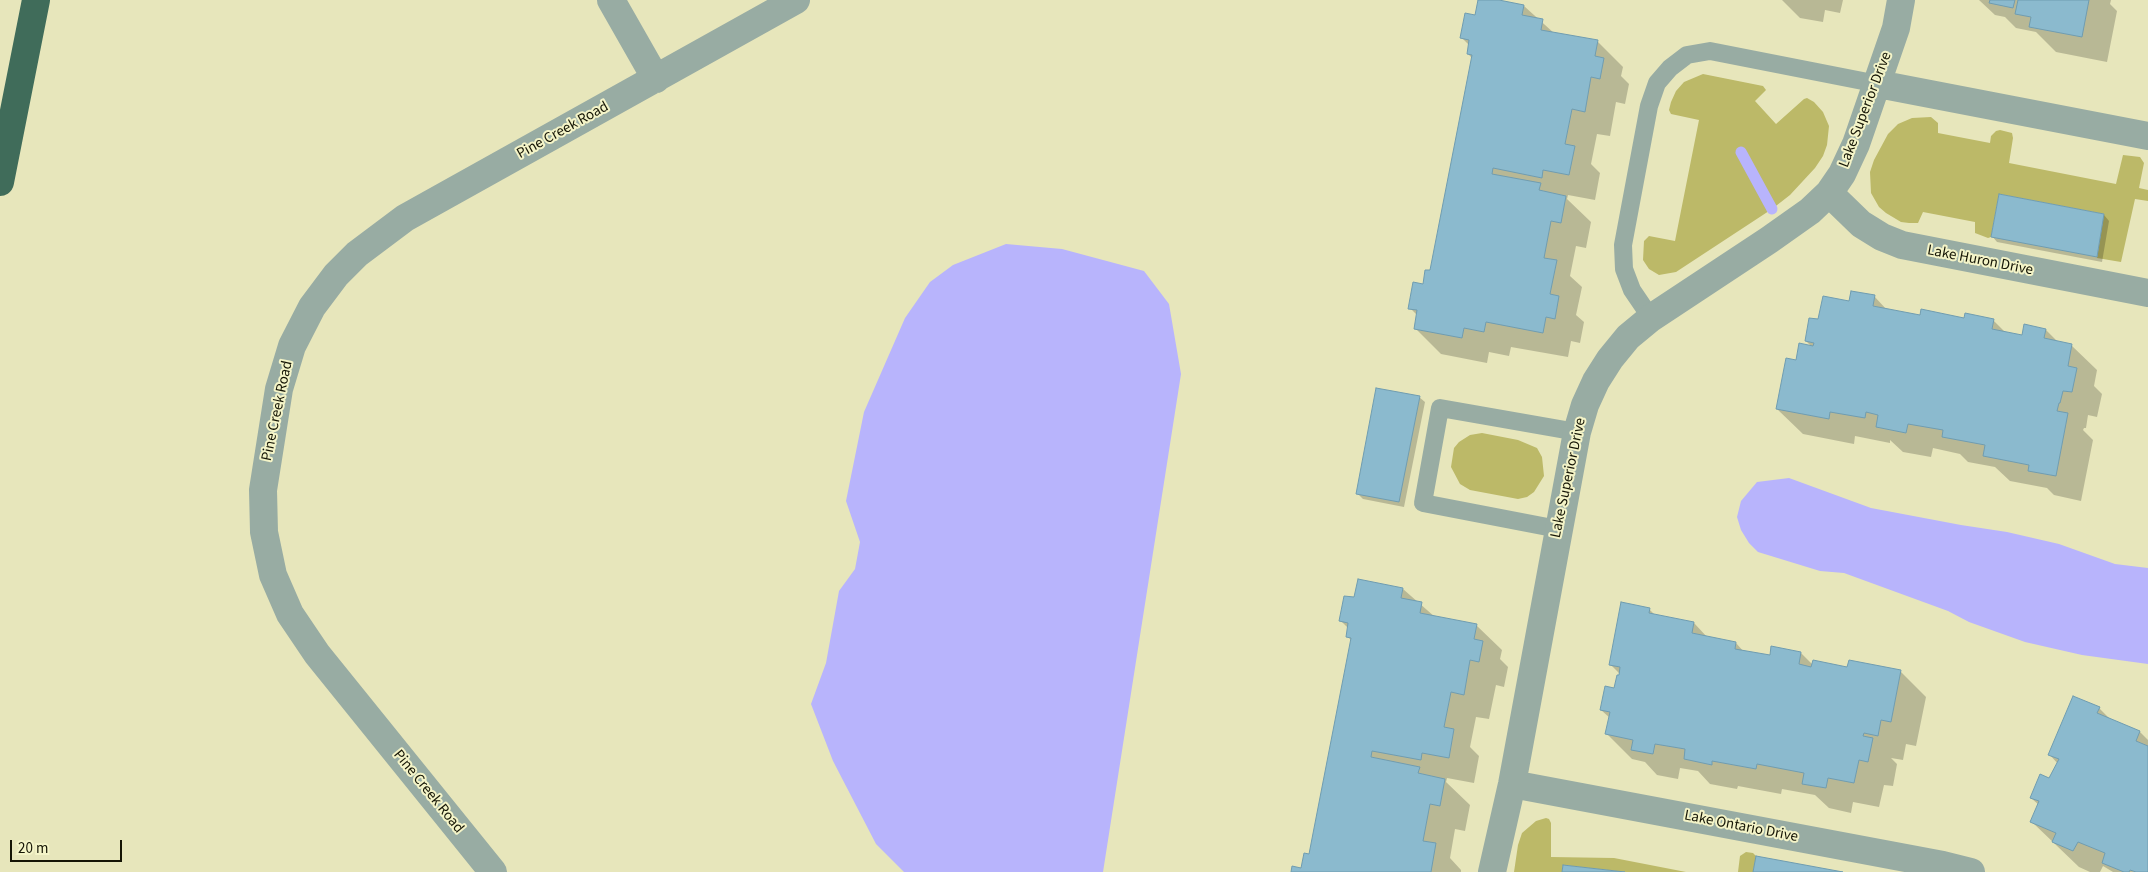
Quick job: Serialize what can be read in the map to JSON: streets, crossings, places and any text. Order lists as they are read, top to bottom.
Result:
{
  "streets": {
    "street": [
      "Lake Superior Drive",
      "Pine Creek Road",
      "Lake Huron Drive",
      "Lake Ontario Drive"
    ]
  },
  "crossings": [
    ["Lake Superior Drive", "Lake Huron Drive"],
    ["Lake Superior Drive", "Lake Ontario Drive"]
  ],
  "scale_bar": "20 m"
}
